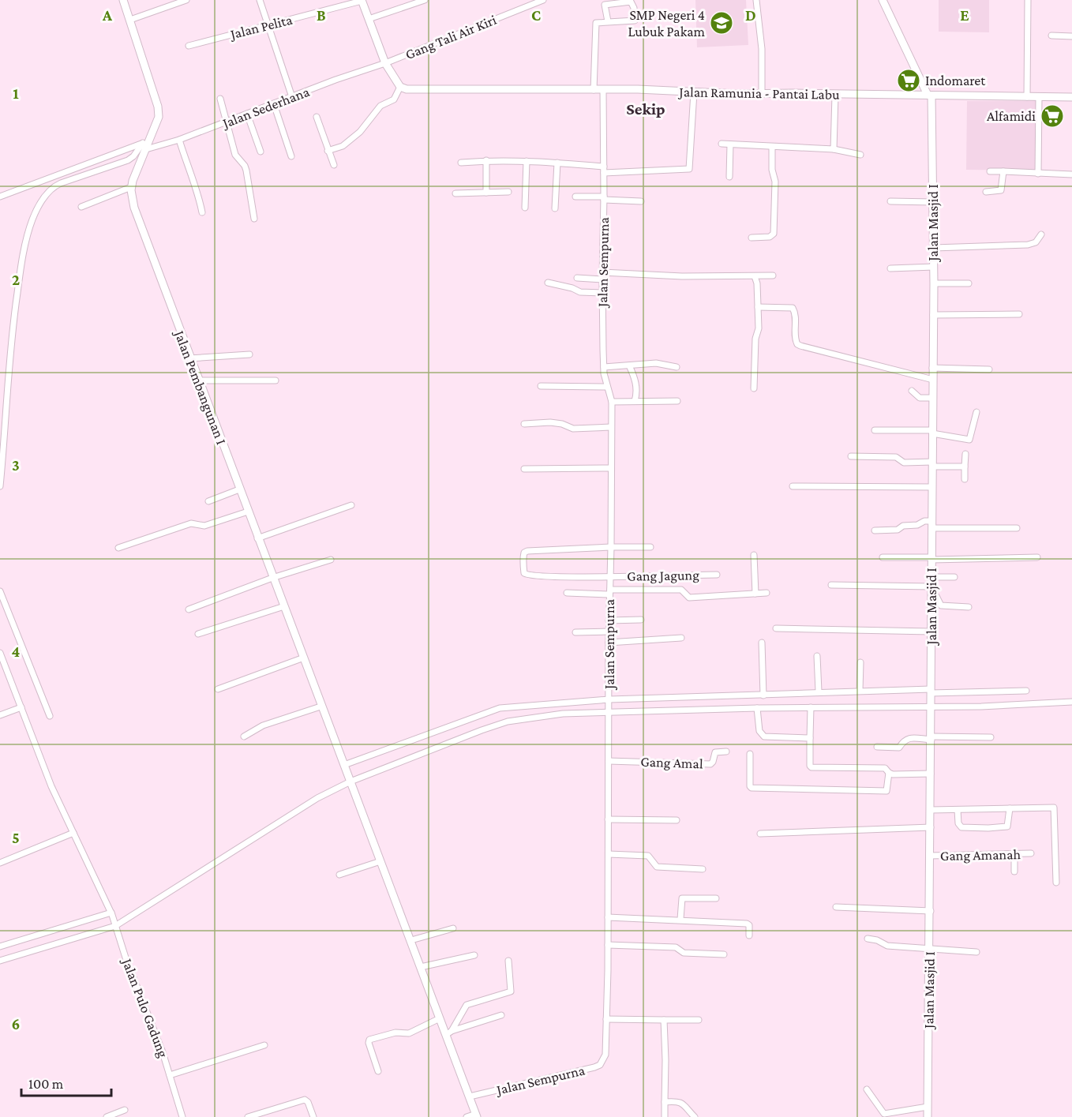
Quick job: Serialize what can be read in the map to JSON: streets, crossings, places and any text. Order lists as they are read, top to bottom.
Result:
{
  "streets": {
    "main road": ["Jalan Ramunia - Pantai Labu", "Jalan Masjid I", "Jalan Pembangunan I"],
    "street": [
      "Jalan Pelita",
      "Gang Tali Air Kiri",
      "Jalan Sederhana",
      "Jalan Sempurna",
      "Gang Jagung",
      "Gang Amal",
      "Gang Amanah",
      "Jalan Pulo Gadung"
    ]
  },
  "crossings": [
    ["Gang Tali Air Kiri", "Jalan Sederhana"],
    ["Jalan Ramunia - Pantai Labu", "Jalan Masjid I"],
    ["Jalan Ramunia - Pantai Labu", "Jalan Sempurna"],
    ["Jalan Masjid I", "Gang Amanah"],
    ["Jalan Sempurna", "Jalan Pembangunan I"],
    ["Jalan Sempurna", "Gang Jagung"],
    ["Jalan Sempurna", "Gang Amal"]
  ],
  "districts": ["Sekip"],
  "places": {
    "school or university": ["SMP Negeri 4 Lubuk Pakam"],
    "supermarket": ["Indomaret", "Alfamidi"]
  },
  "scale_bar": "100 m",
  "grid": {
    "columns": [
      "A",
      "B",
      "C",
      "D",
      "E"
    ],
    "rows": [
      "1",
      "2",
      "3",
      "4",
      "5",
      "6"
    ]
  }
}
